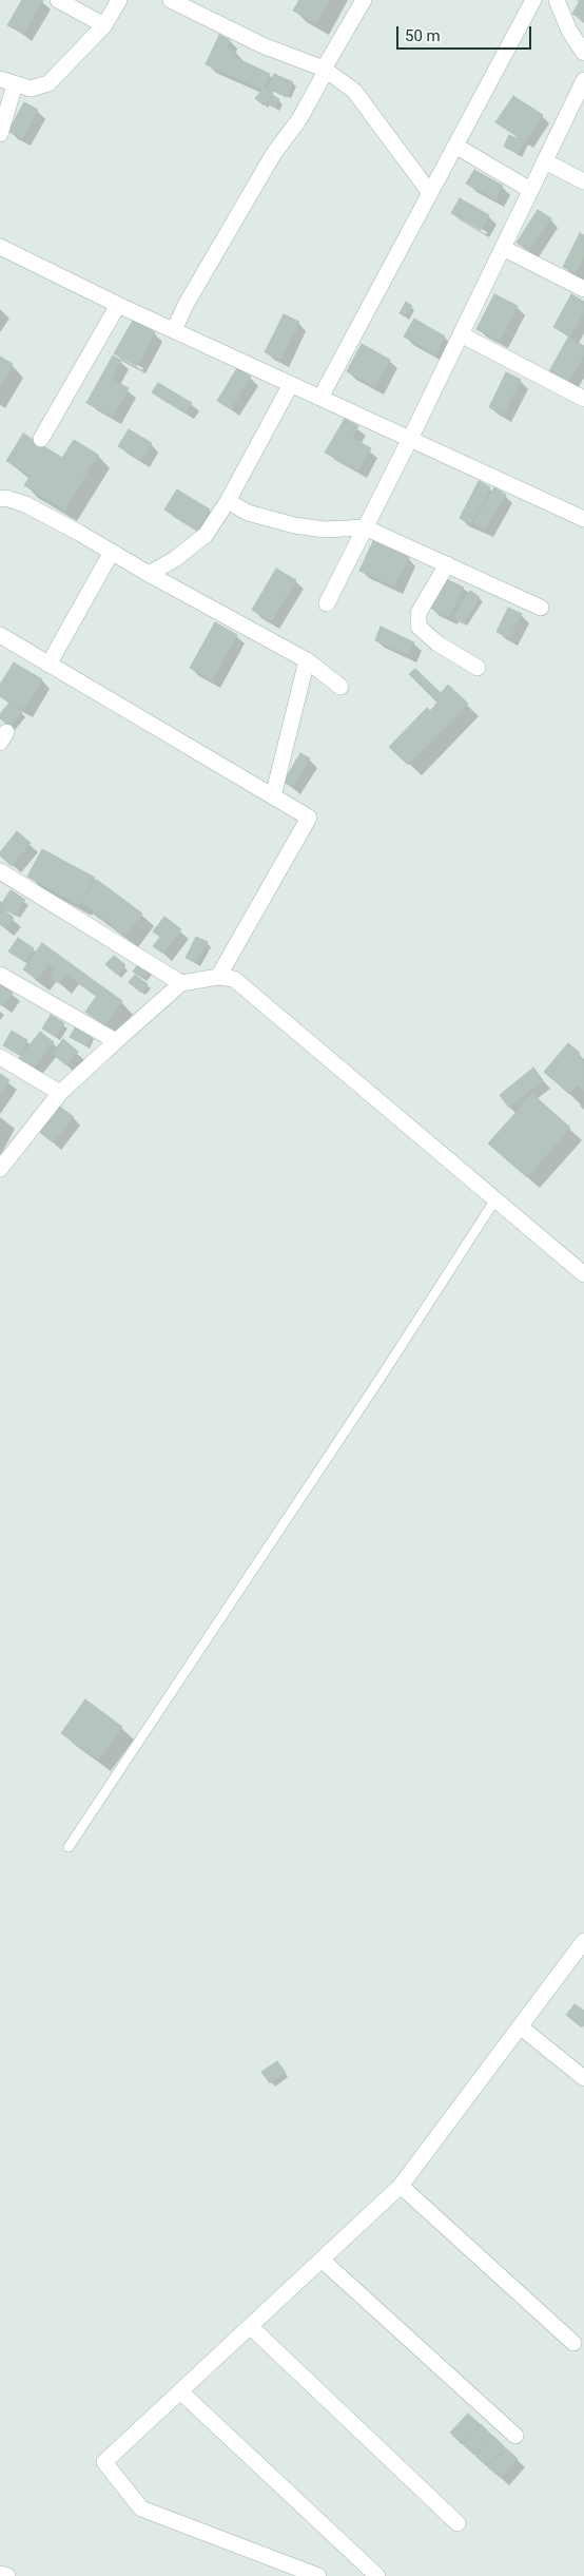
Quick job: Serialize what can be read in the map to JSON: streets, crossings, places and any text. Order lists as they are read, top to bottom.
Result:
{
  "scale_bar": "50 m"
}
